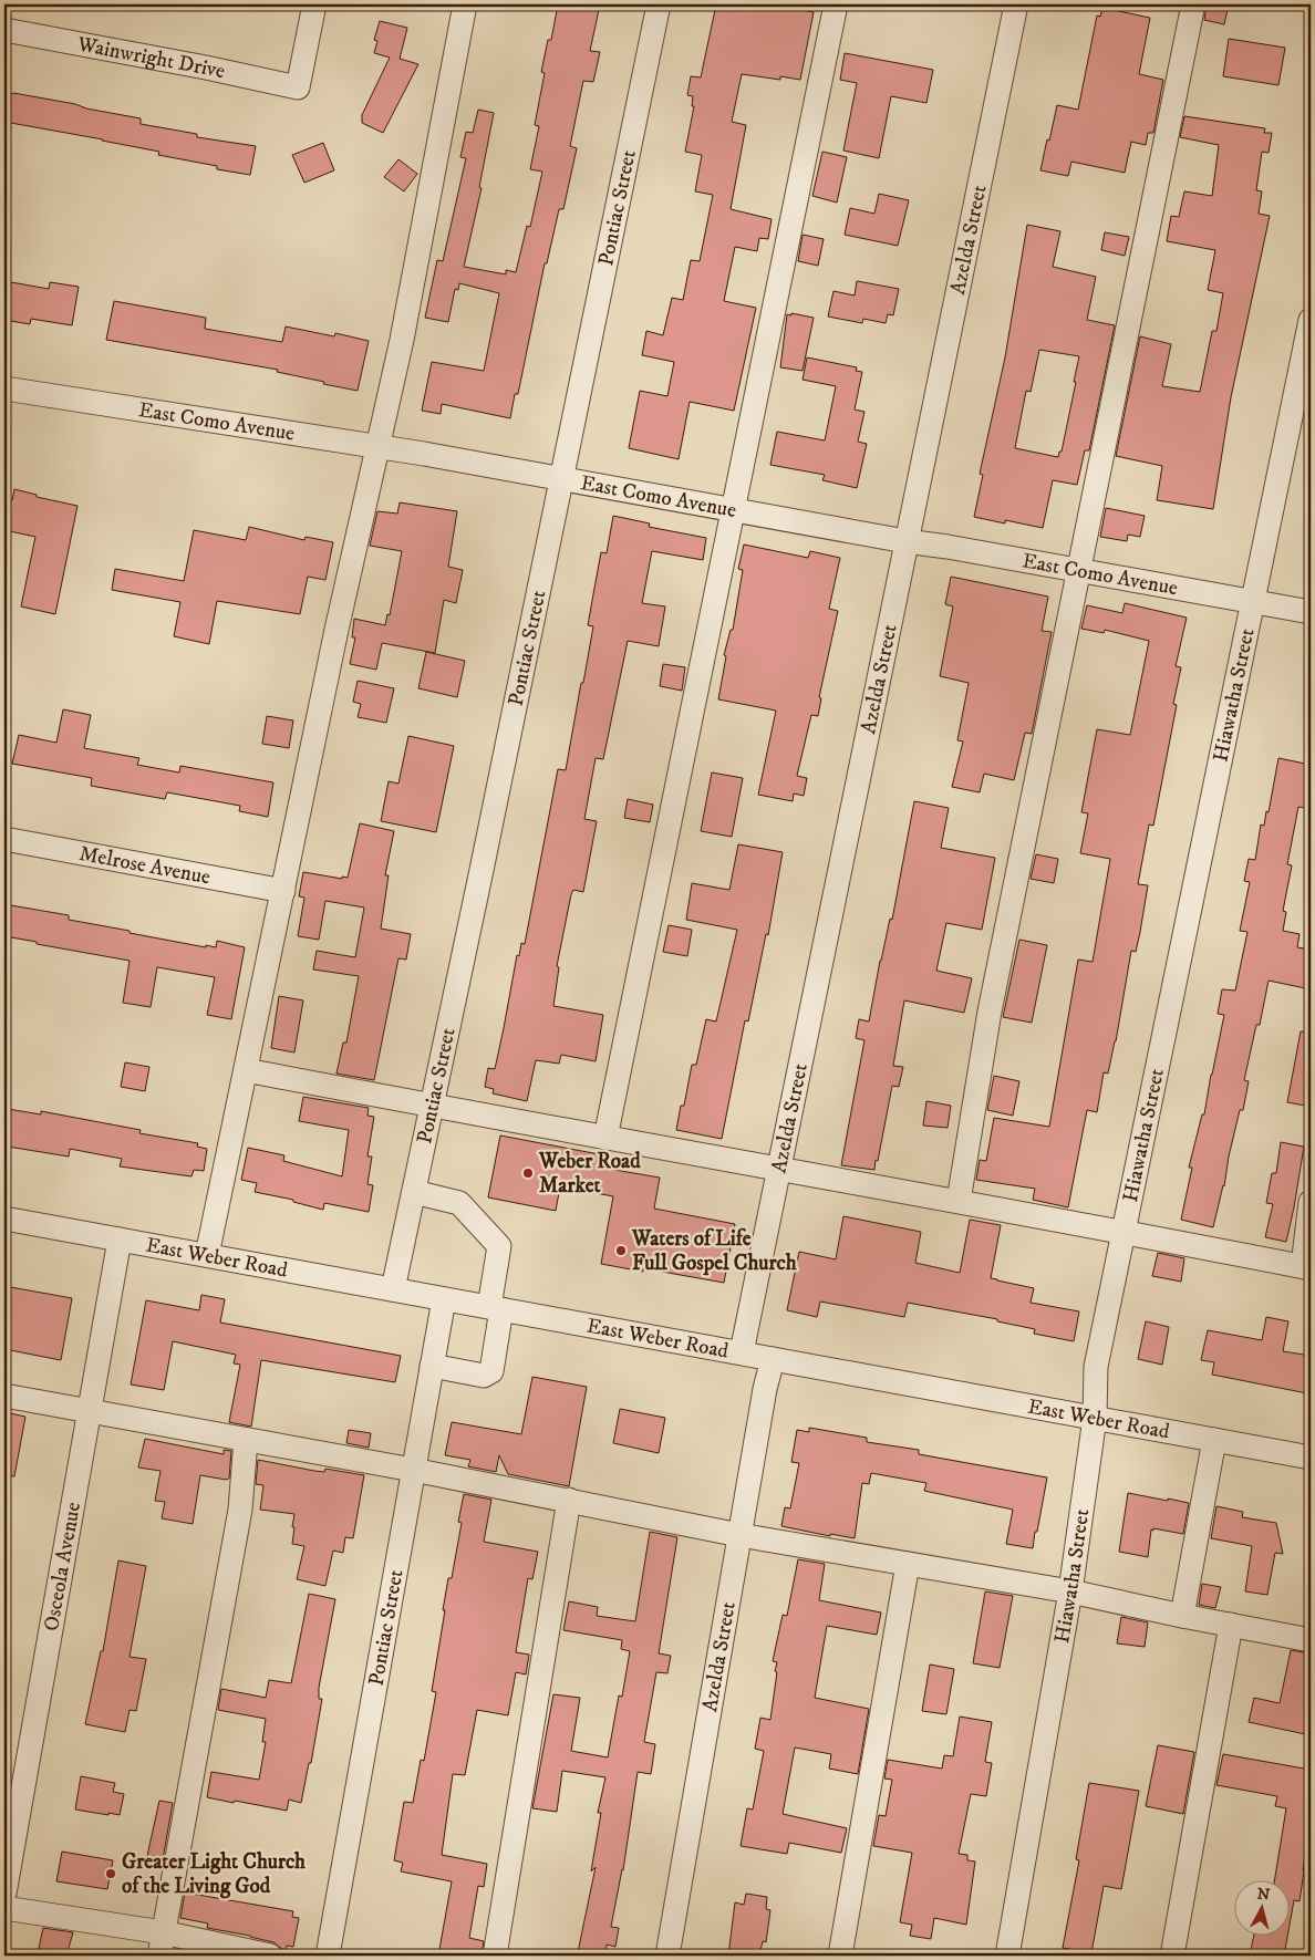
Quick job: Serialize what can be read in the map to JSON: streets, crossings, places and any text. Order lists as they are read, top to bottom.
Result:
{
  "streets": {
    "street": [
      "Wainwright Drive",
      "Pontiac Street",
      "Azelda Street",
      "East Como Avenue",
      "Hiawatha Street",
      "Melrose Avenue",
      "East Weber Road",
      "Osceola Avenue"
    ]
  },
  "crossings": [
    ["Pontiac Street", "East Como Avenue"],
    ["Pontiac Street", "East Weber Road"],
    ["Azelda Street", "East Como Avenue"],
    ["Azelda Street", "East Weber Road"],
    ["East Como Avenue", "Hiawatha Street"],
    ["Hiawatha Street", "East Weber Road"],
    ["East Weber Road", "Osceola Avenue"]
  ],
  "places": ["Weber Road Market", "Waters of Life Full Gospel Church", "Greater Light Church of the Living God"],
  "north": "top"
}
